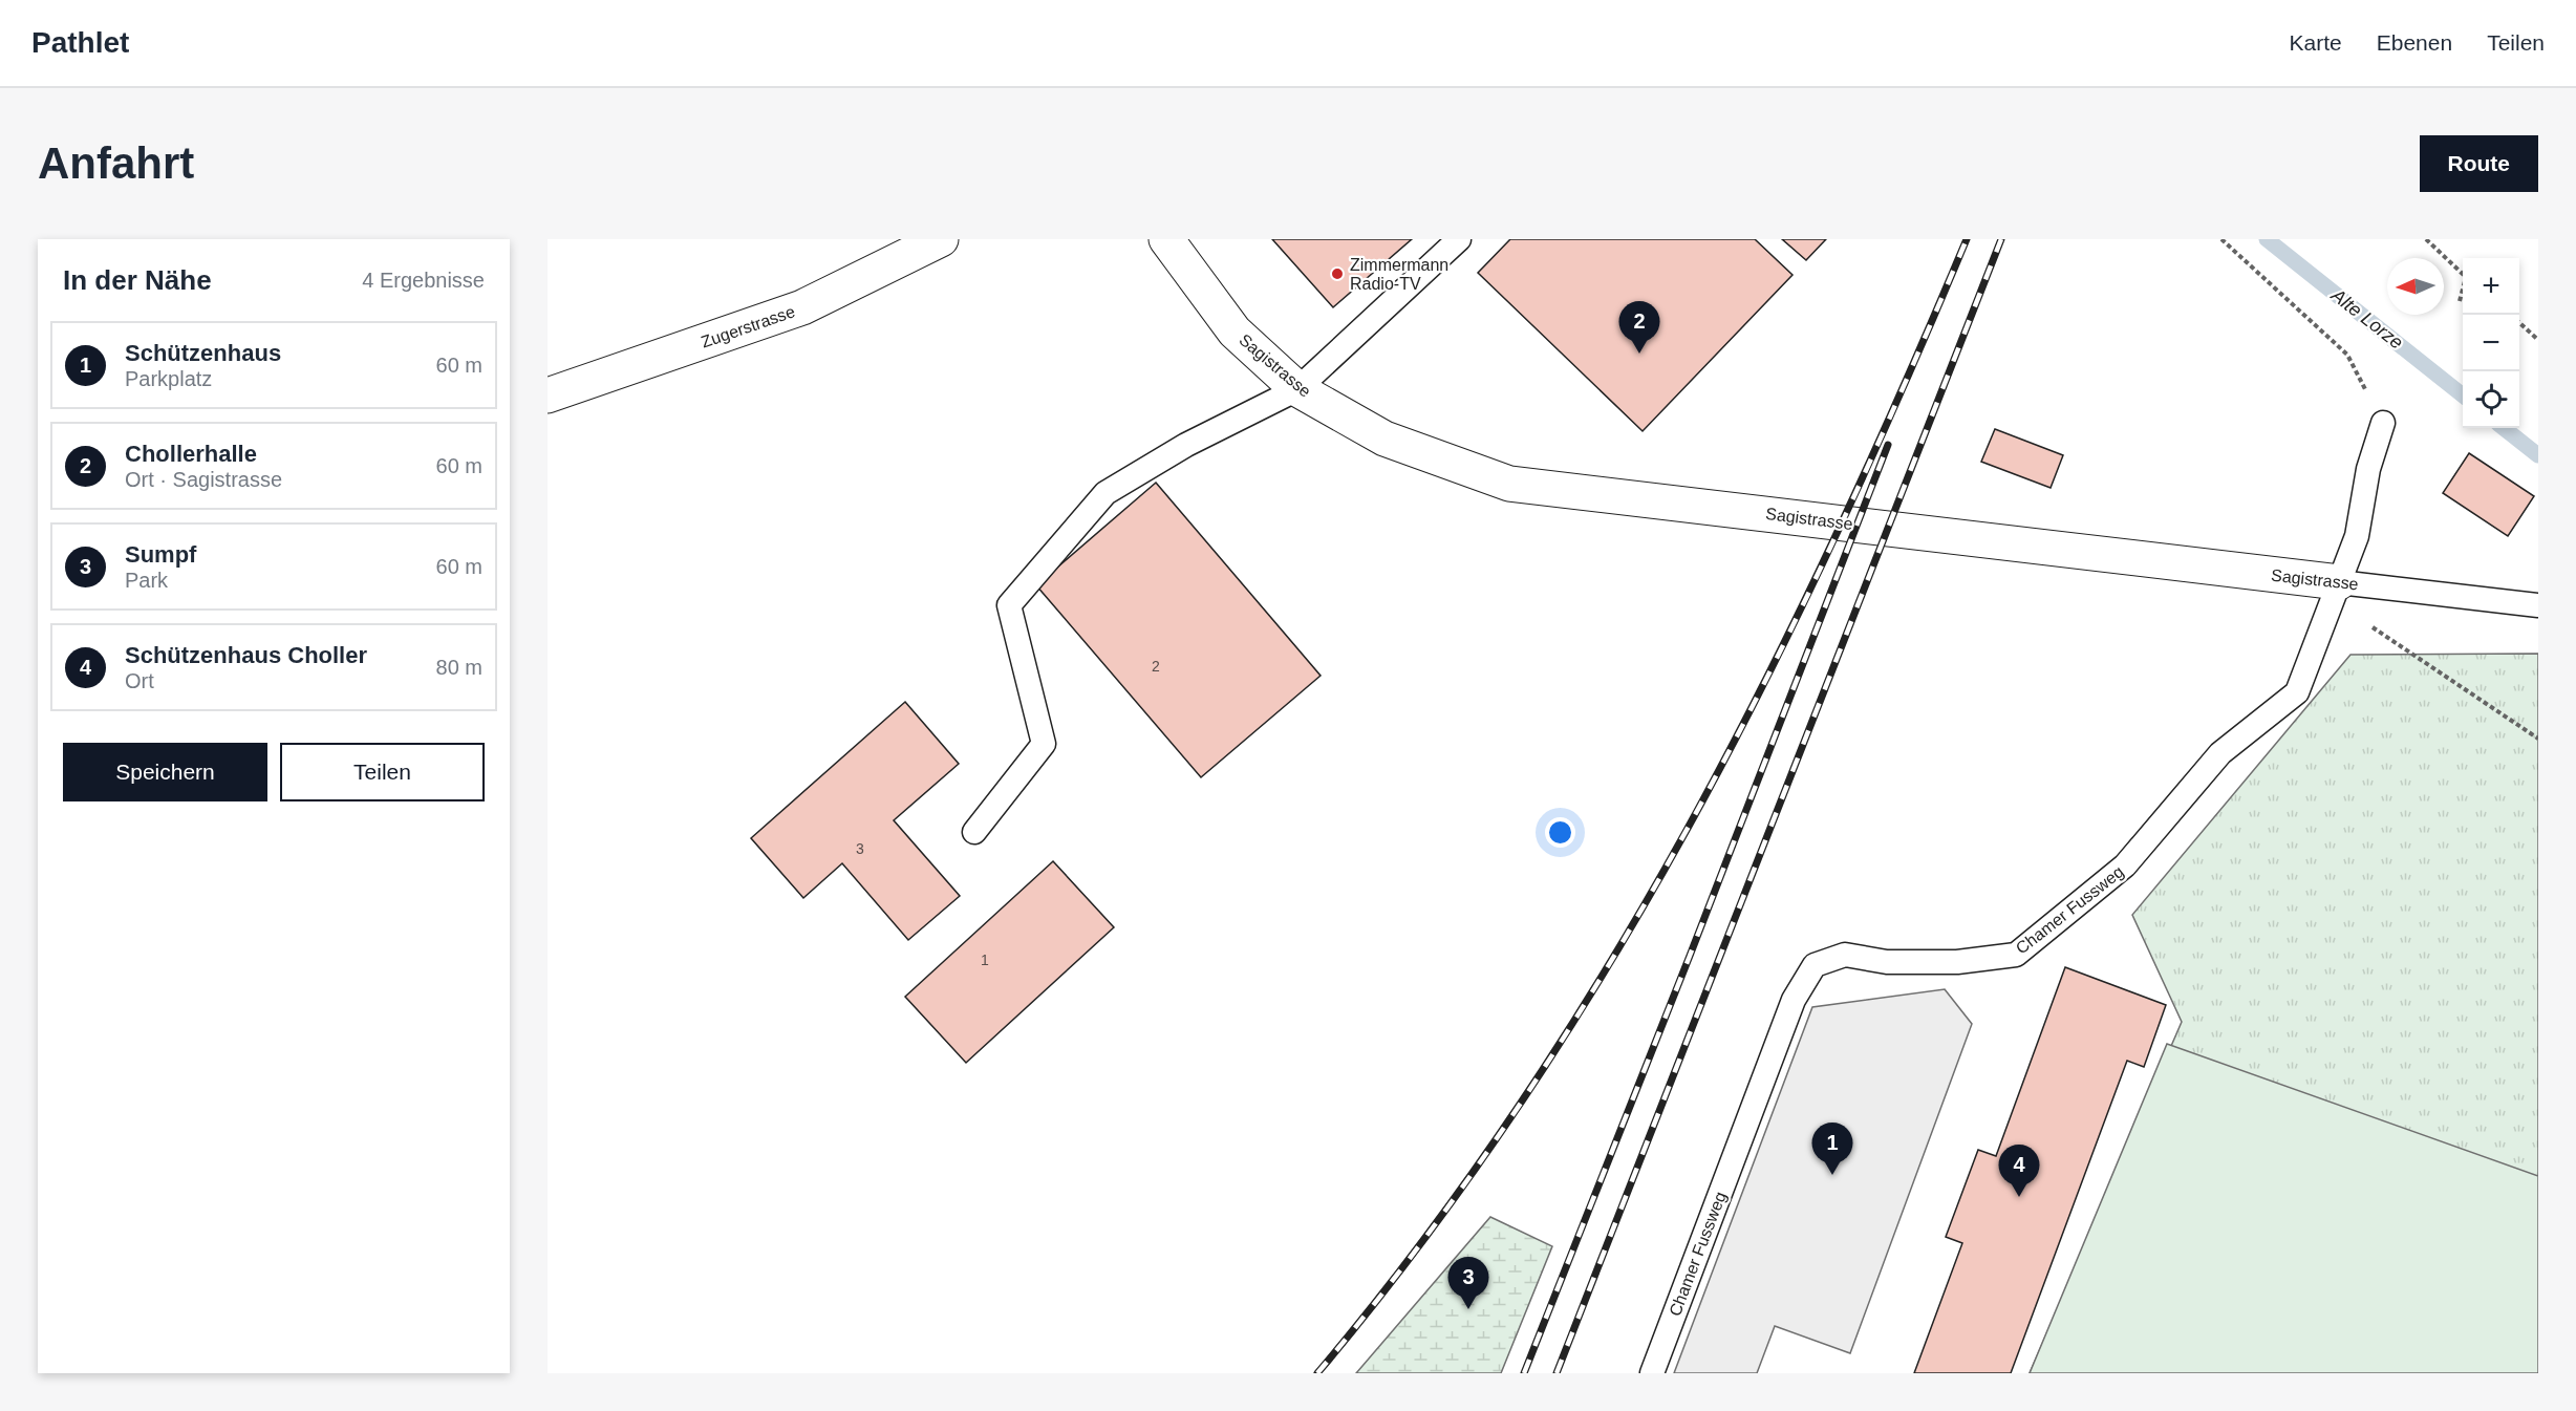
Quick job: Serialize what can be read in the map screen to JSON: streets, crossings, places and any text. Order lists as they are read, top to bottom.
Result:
{
  "streets": {
    "street": ["Zugerstrasse", "Sagistrasse"],
    "lane": ["Chamer Fussweg"]
  },
  "crossings": [
    ["Sagistrasse", "Chamer Fussweg"]
  ],
  "water": ["Alte Lorze"],
  "places": ["Zimmermann Radio-TV"],
  "house_numbers": ["2", "3", "1"],
  "north": "left",
  "page": {
    "header": "Pathlet",
    "nav": ["Karte", "Ebenen", "Teilen"],
    "buttons": [
      "Route",
      ["Speichern", "Teilen"]
    ],
    "title": "Anfahrt",
    "heading": ["In der Nähe", "4 Ergebnisse"],
    "map_buttons": ["+", "−"],
    "pins": [
      "2",
      "1",
      "4",
      "3"
    ],
    "list": [
      {
        "mark": "1",
        "name": "Schützenhaus",
        "note": "Parkplatz",
        "value": "60 m"
      },
      {
        "mark": "2",
        "name": "Chollerhalle",
        "note": "Ort · Sagistrasse",
        "value": "60 m"
      },
      {
        "mark": "3",
        "name": "Sumpf",
        "note": "Park",
        "value": "60 m"
      },
      {
        "mark": "4",
        "name": "Schützenhaus Choller",
        "note": "Ort",
        "value": "80 m"
      }
    ]
  }
}
